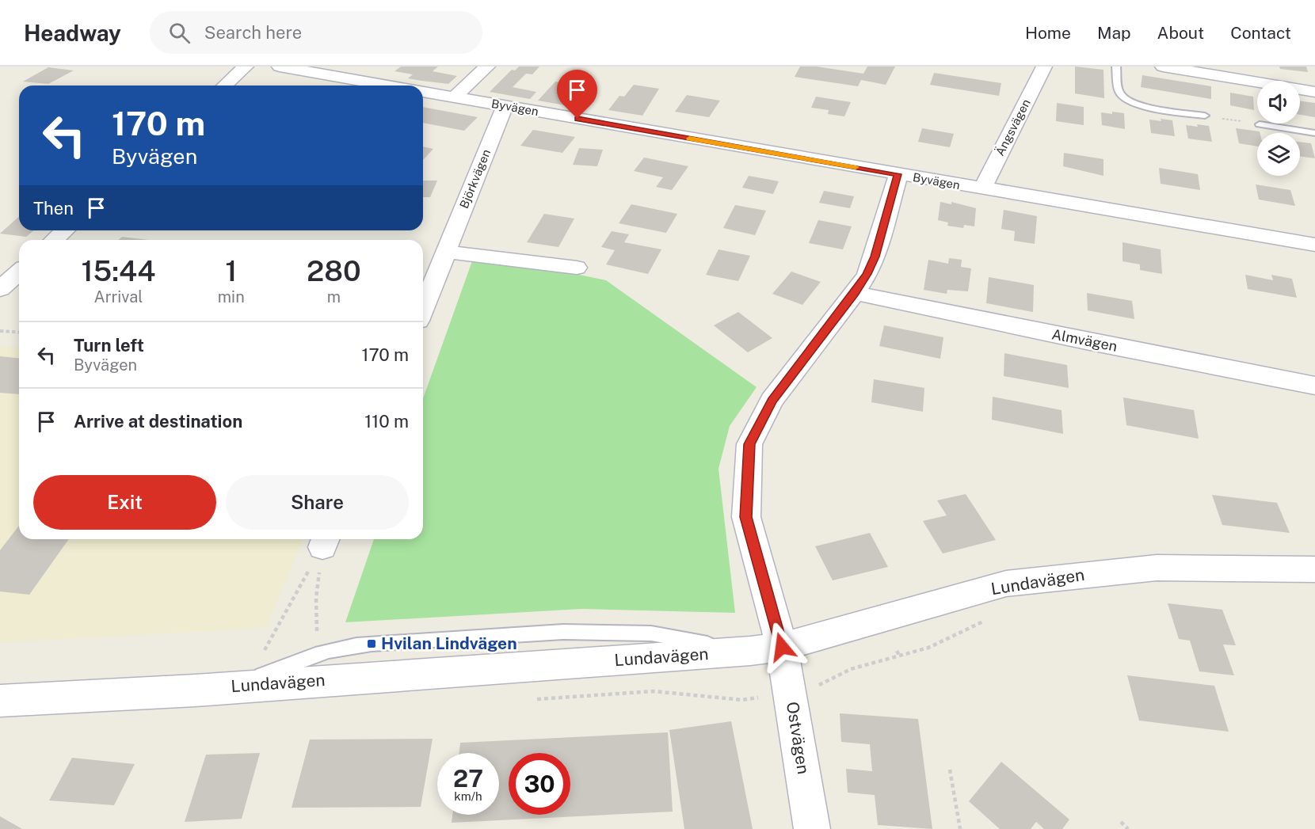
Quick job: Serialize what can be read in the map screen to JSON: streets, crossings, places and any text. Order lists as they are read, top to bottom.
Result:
{
  "streets": {
    "street": [
      "Byvägen",
      "Ängsvägen",
      "Björkvägen",
      "Almvägen",
      "Lundavägen",
      "Ostvägen"
    ]
  },
  "crossings": [
    ["Byvägen", "Ängsvägen"],
    ["Byvägen", "Björkvägen"],
    ["Byvägen", "Ostvägen"],
    ["Almvägen", "Ostvägen"],
    ["Lundavägen", "Ostvägen"]
  ],
  "places": {
    "transit": ["Hvilan Lindvägen"]
  },
  "page": {
    "header": "Headway",
    "search": "Search here",
    "nav": [
      "Home",
      "Map",
      "About",
      "Contact"
    ],
    "turn": ["170 m", "Byvägen"],
    "then": "Then",
    "eta": [
      "15:44",
      "Arrival",
      "1",
      "min",
      "280",
      "m"
    ],
    "list": [
      {
        "name": "Turn left",
        "note": "Byvägen",
        "value": "170 m"
      },
      {
        "name": "Arrive at destination",
        "value": "110 m"
      }
    ],
    "buttons": ["Exit", "Share"],
    "speed": "27 km/h",
    "limit": "30"
  }
}
